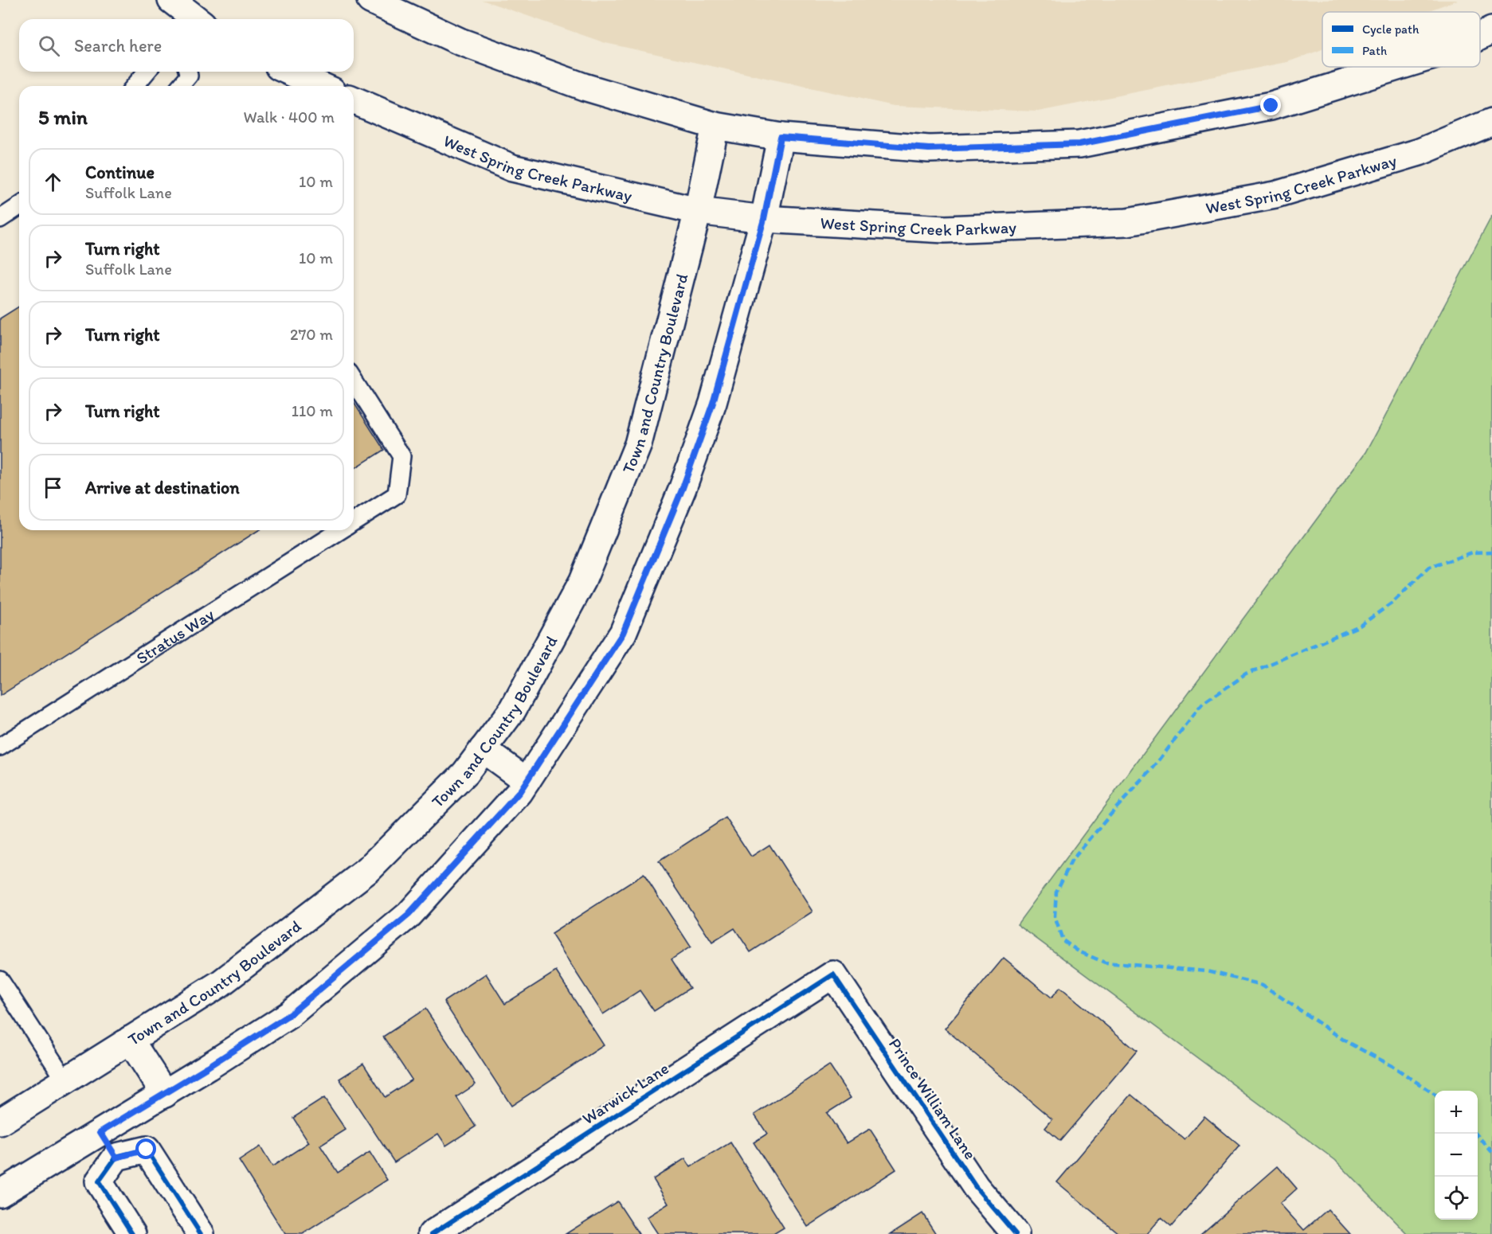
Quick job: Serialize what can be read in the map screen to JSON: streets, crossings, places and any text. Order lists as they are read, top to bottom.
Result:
{
  "streets": {
    "main road": [
      "West Spring Creek Parkway",
      "Town and Country Boulevard",
      "Warwick Lane",
      "Prince William Lane"
    ],
    "lane": ["Stratus Way"]
  },
  "crossings": [
    ["West Spring Creek Parkway", "Town and Country Boulevard"],
    ["Warwick Lane", "Prince William Lane"]
  ],
  "legend": ["Cycle path", "Path"],
  "page": {
    "search": "Search here",
    "heading": ["5 min", "Walk · 400 m"],
    "list": [
      ["Continue", "Suffolk Lane", "10 m"],
      ["Turn right", "Suffolk Lane", "10 m"],
      ["Turn right", "270 m"],
      ["Turn right", "110 m"],
      "Arrive at destination"
    ],
    "map_buttons": ["+", "−"]
  }
}
